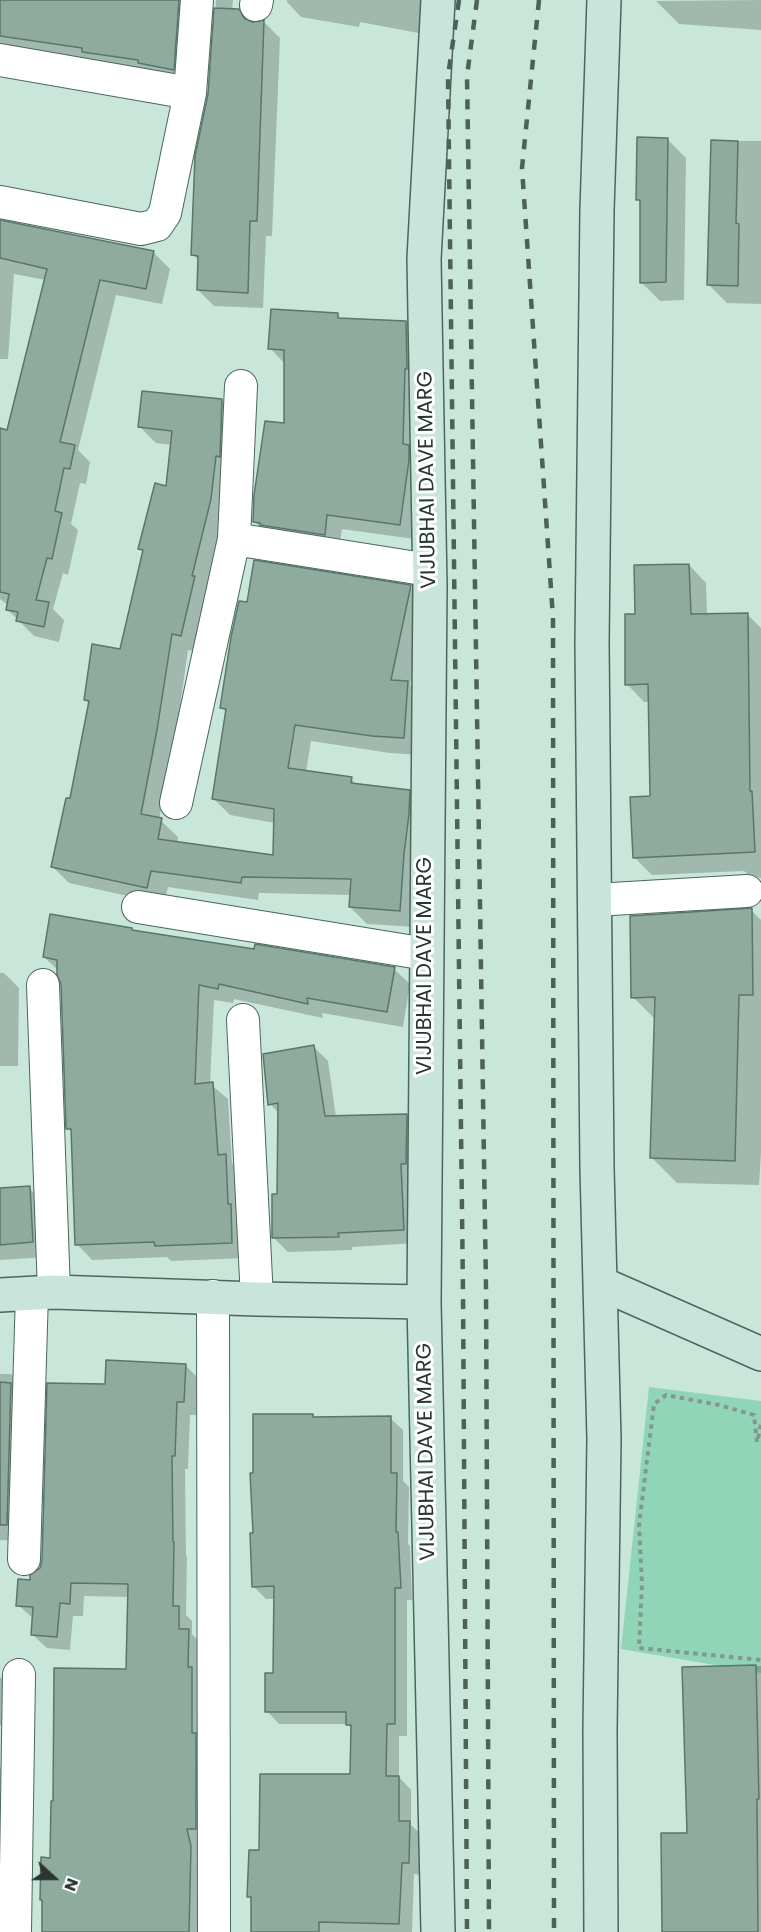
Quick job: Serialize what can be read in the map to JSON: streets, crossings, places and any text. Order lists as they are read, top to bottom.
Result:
{
  "streets": {
    "street": ["VIJUBHAI DAVE MARG"]
  },
  "north": "right"
}
